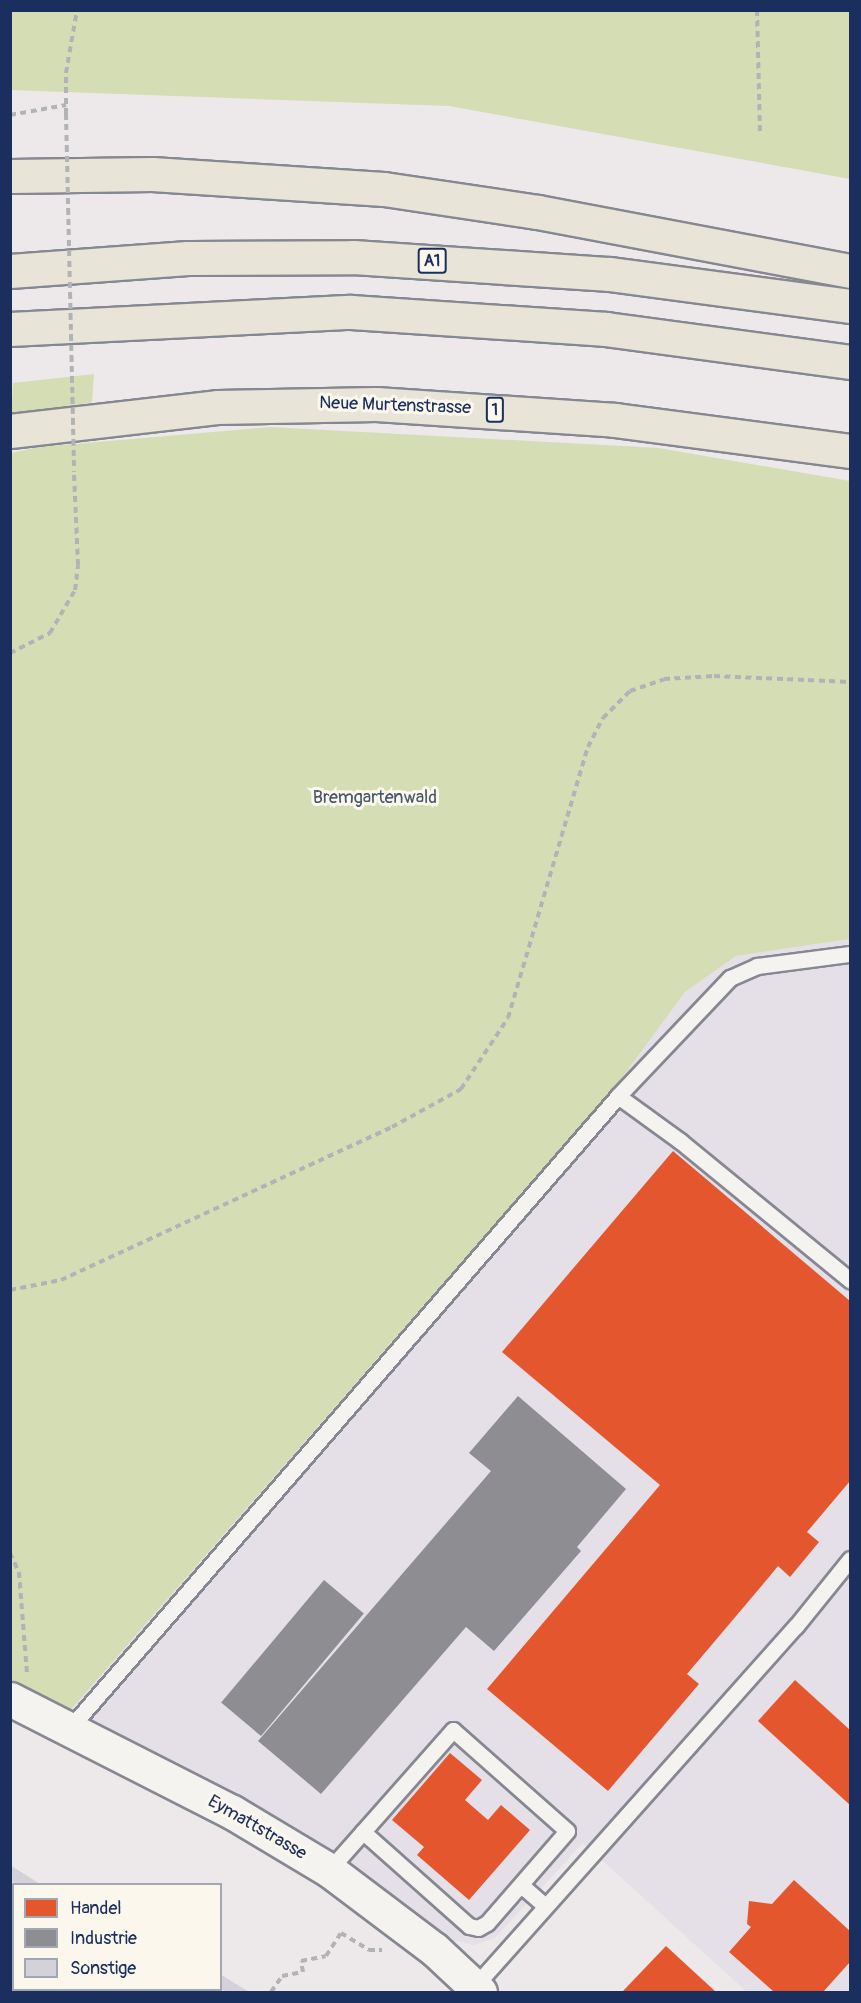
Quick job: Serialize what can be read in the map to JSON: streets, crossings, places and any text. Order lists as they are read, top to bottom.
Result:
{
  "streets": {
    "main road": ["A1", "Neue Murtenstrasse", "1"],
    "street": ["Eymattstrasse"]
  },
  "parks": ["Bremgartenwald"],
  "legend": ["Handel", "Industrie", "Sonstige"]
}
